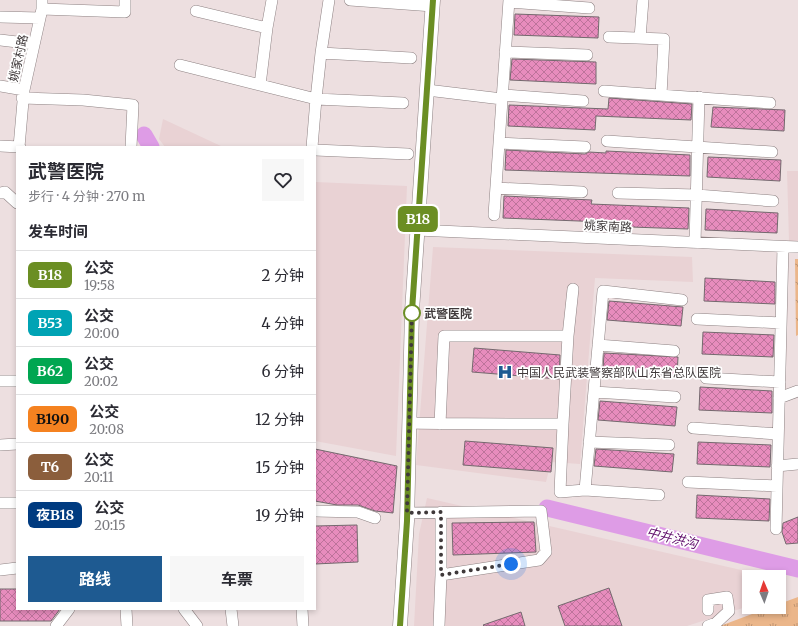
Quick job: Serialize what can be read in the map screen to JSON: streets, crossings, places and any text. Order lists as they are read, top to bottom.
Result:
{
  "streets": {
    "street": ["姚家村路", "姚家南路"]
  },
  "water": ["中井洪沟"],
  "places": {
    "other": ["武警医院"],
    "hospital": ["中国人民武装警察部队山东省总队医院"]
  },
  "lines": ["bus line B18"],
  "north": "top",
  "page": {
    "on_map": "B18",
    "heading": [
      ["武警医院", "步行 · 4 分钟 · 270 m"],
      "发车时间"
    ],
    "list": [
      {
        "mark": "B18",
        "name": "公交",
        "note": "19:58",
        "value": "2 分钟"
      },
      {
        "mark": "B53",
        "name": "公交",
        "note": "20:00",
        "value": "4 分钟"
      },
      {
        "mark": "B62",
        "name": "公交",
        "note": "20:02",
        "value": "6 分钟"
      },
      {
        "mark": "B190",
        "name": "公交",
        "note": "20:08",
        "value": "12 分钟"
      },
      {
        "mark": "T6",
        "name": "公交",
        "note": "20:11",
        "value": "15 分钟"
      },
      {
        "mark": "夜B18",
        "name": "公交",
        "note": "20:15",
        "value": "19 分钟"
      }
    ],
    "buttons": ["路线", "车票"]
  }
}
